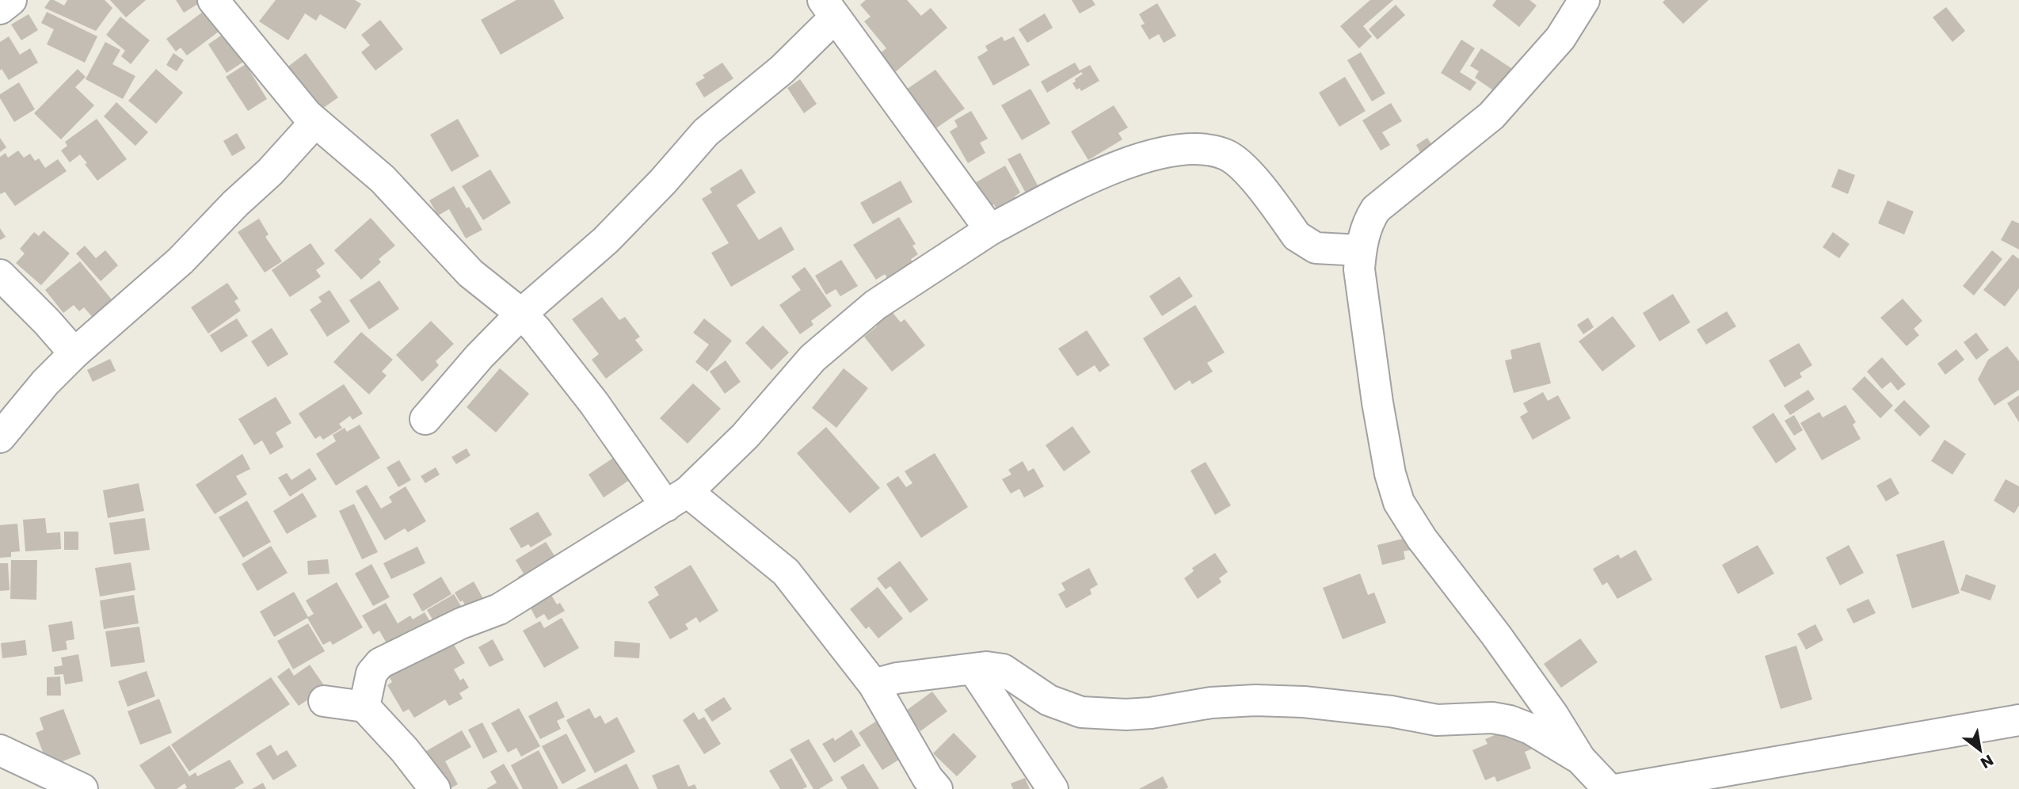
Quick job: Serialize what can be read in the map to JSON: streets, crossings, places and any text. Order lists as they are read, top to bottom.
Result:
{
  "north": "bottom right"
}
